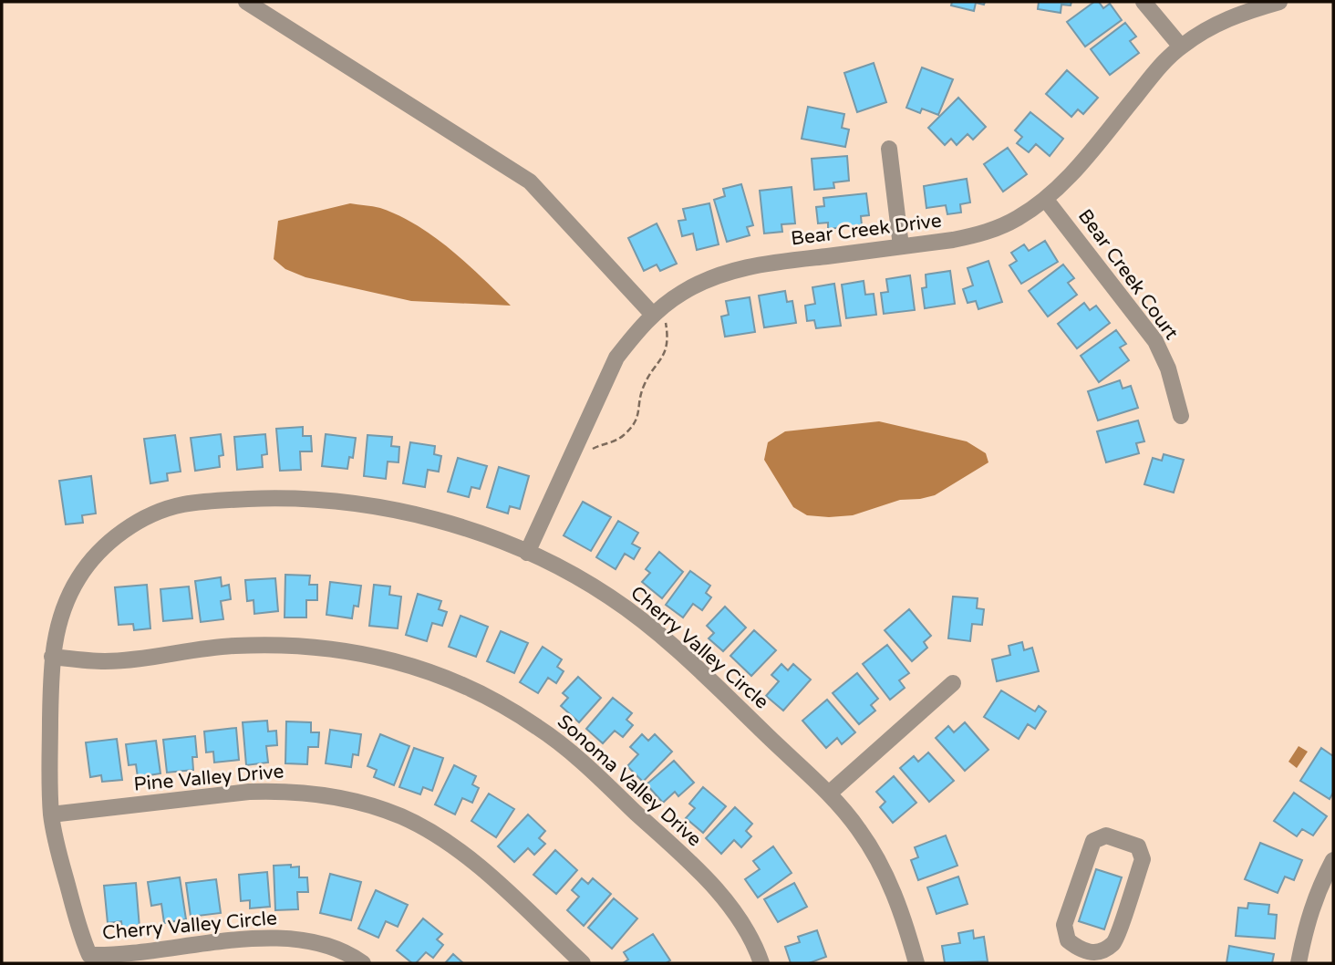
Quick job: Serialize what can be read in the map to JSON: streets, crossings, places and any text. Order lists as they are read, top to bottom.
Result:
{
  "streets": {
    "street": [
      "Bear Creek Drive",
      "Bear Creek Court",
      "Cherry Valley Circle",
      "Pine Valley Drive",
      "Sonoma Valley Drive"
    ]
  },
  "crossings": [
    ["Bear Creek Drive", "Bear Creek Court"],
    ["Bear Creek Drive", "Cherry Valley Circle"],
    ["Cherry Valley Circle", "Pine Valley Drive"],
    ["Cherry Valley Circle", "Sonoma Valley Drive"]
  ]
}
